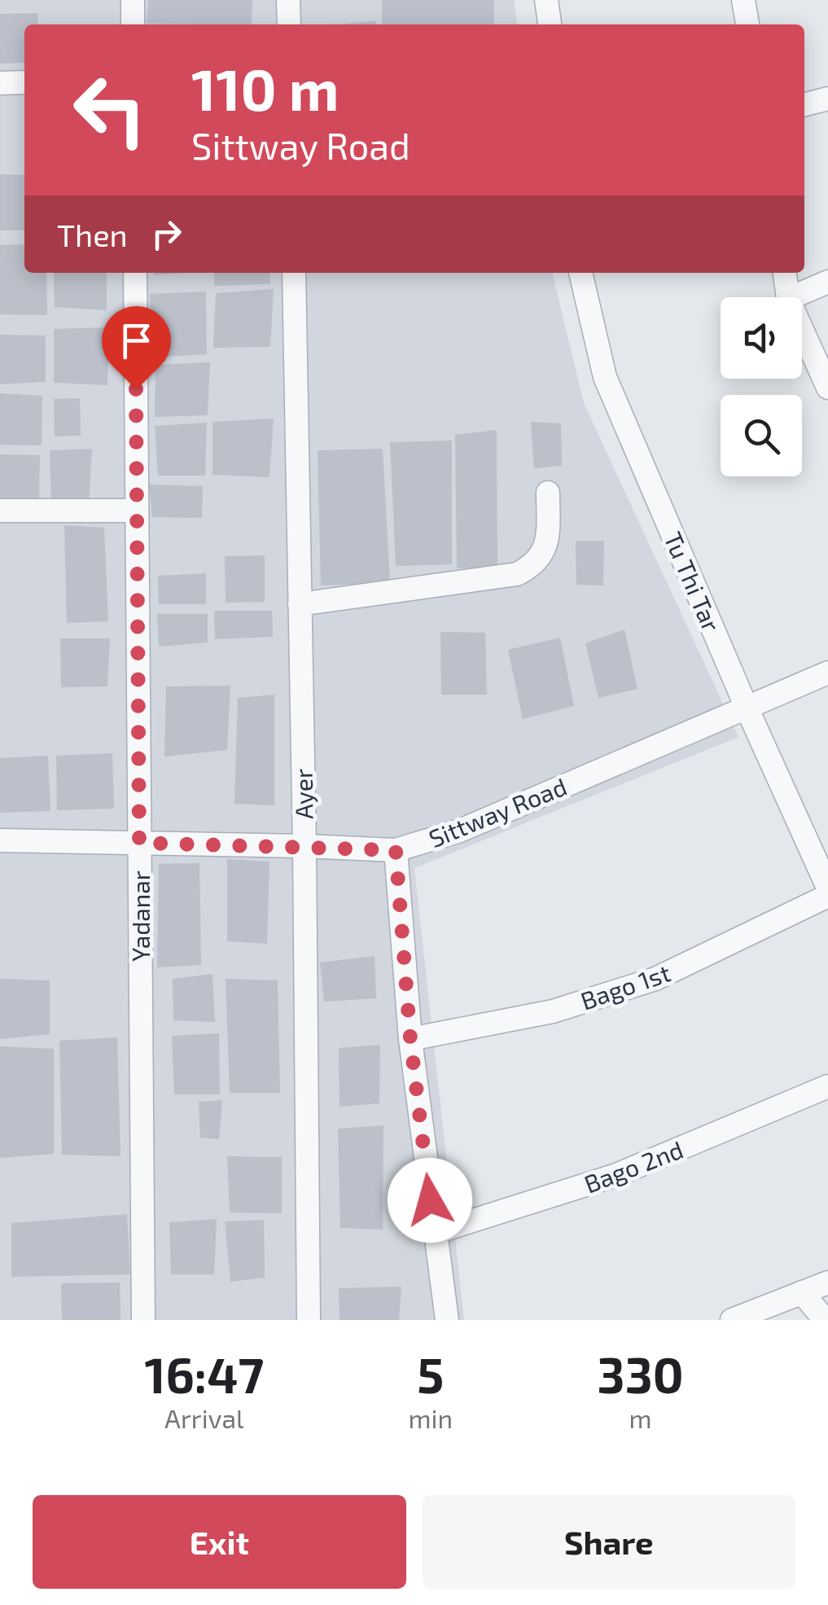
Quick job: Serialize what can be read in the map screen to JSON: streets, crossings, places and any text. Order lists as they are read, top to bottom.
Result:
{
  "streets": {
    "street": [
      "Tu Thi Tar",
      "Ayer",
      "Sittway Road",
      "Yadanar",
      "Bago 1st",
      "Bago 2nd"
    ]
  },
  "crossings": [
    ["Tu Thi Tar", "Sittway Road"],
    ["Ayer", "Sittway Road"],
    ["Sittway Road", "Yadanar"]
  ],
  "page": {
    "turn": ["110 m", "Sittway Road"],
    "then": "Then",
    "eta": [
      "16:47",
      "Arrival",
      "5",
      "min",
      "330",
      "m"
    ],
    "buttons": ["Exit", "Share"]
  }
}
